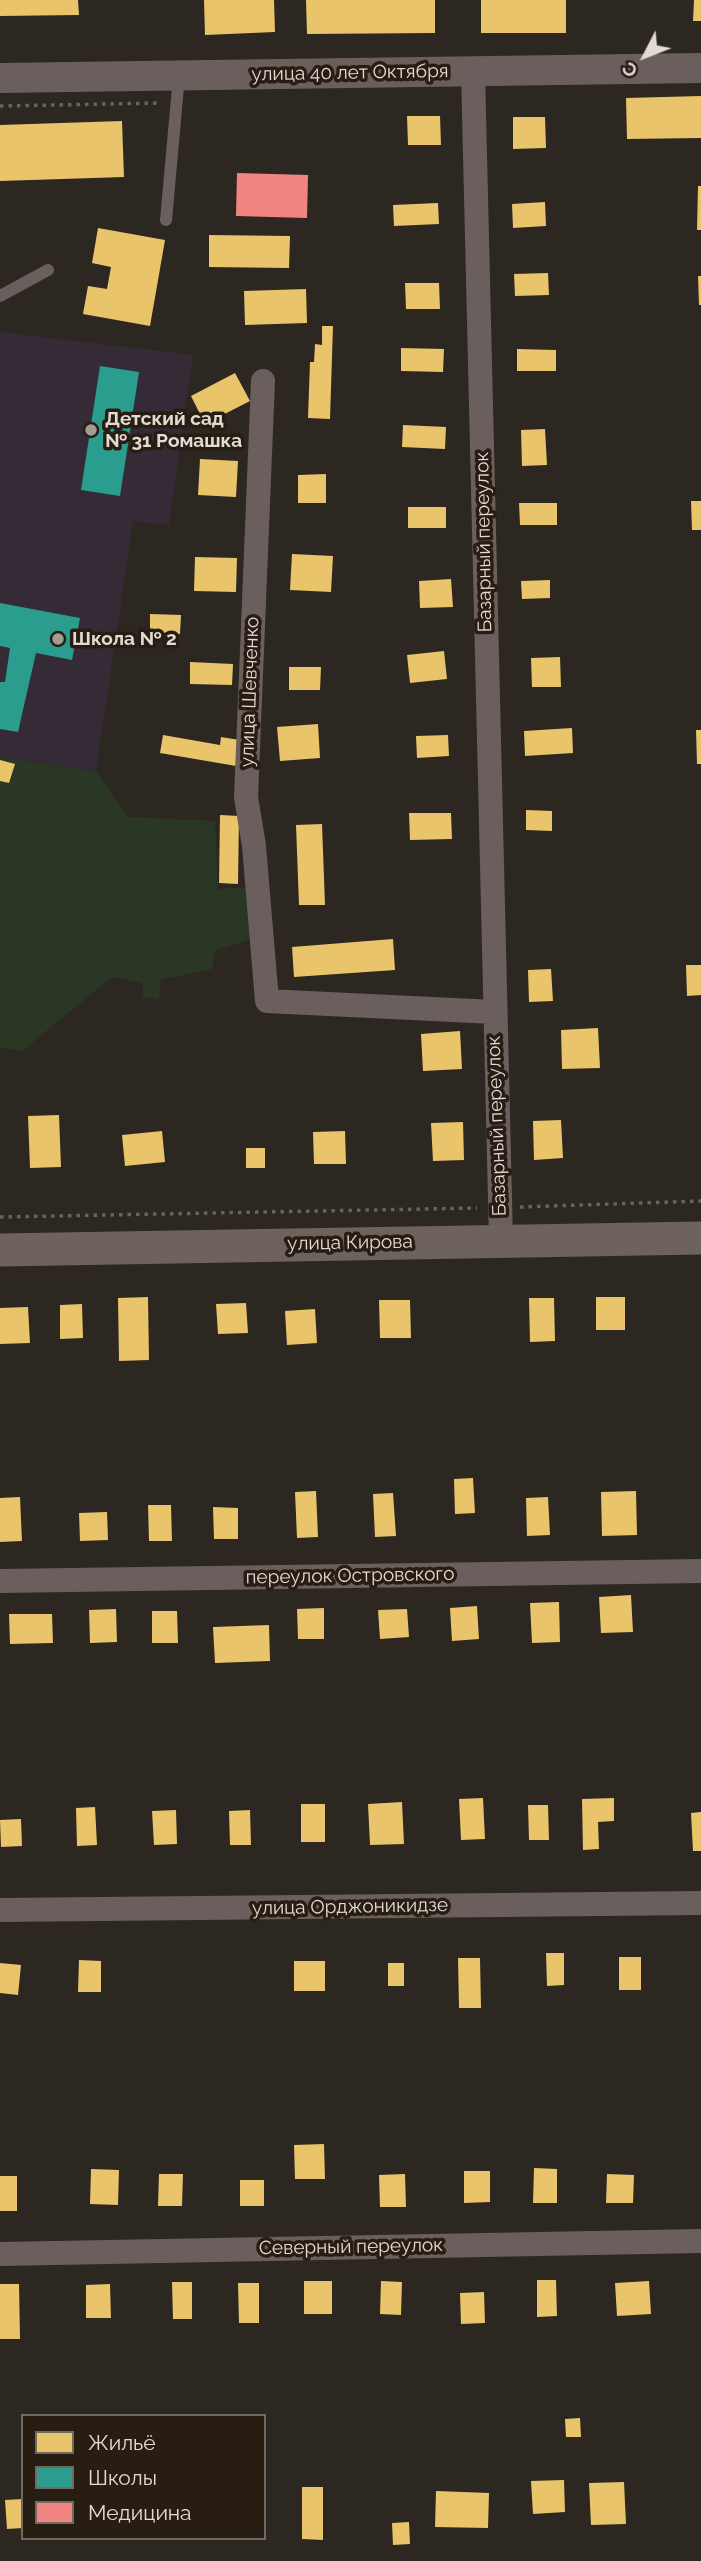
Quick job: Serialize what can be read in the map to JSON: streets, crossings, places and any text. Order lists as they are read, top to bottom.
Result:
{
  "streets": {
    "main road": ["улица Кирова"],
    "street": [
      "улица 40 лет Октября",
      "Базарный переулок",
      "улица Шевченко",
      "переулок Островского",
      "улица Орджоникидзе",
      "Северный переулок"
    ]
  },
  "crossings": [
    ["улица 40 лет Октября", "Базарный переулок"],
    ["Базарный переулок", "улица Шевченко"],
    ["Базарный переулок", "улица Кирова"]
  ],
  "places": ["Детский сад № 31 Ромашка", "Школа № 2"],
  "legend": ["Жильё", "Школы", "Медицина"],
  "north": "bottom left"
}
